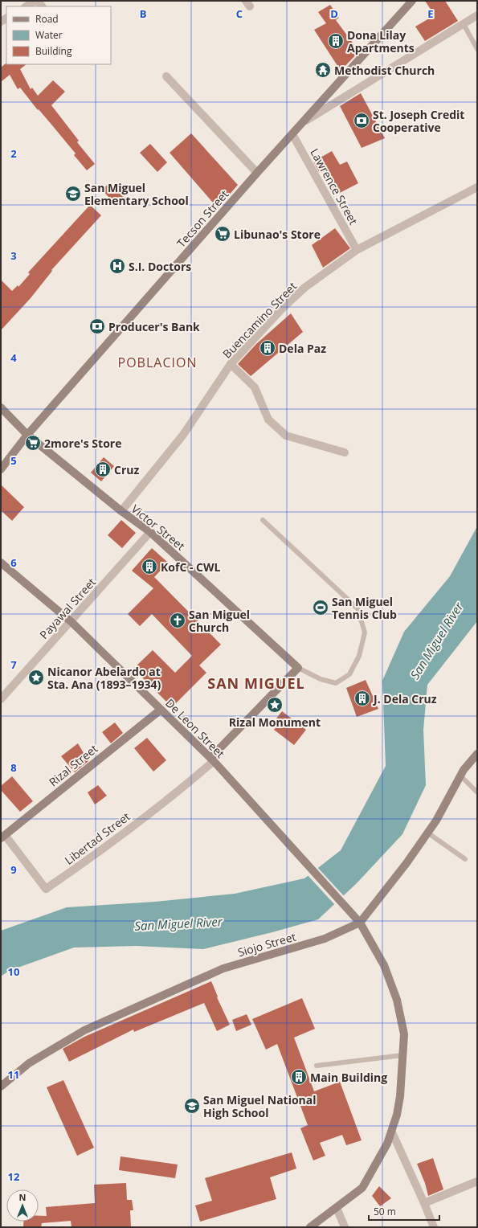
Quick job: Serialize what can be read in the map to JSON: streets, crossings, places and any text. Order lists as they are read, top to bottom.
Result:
{
  "streets": {
    "main road": [
      "Tecson Street",
      "Victor Street",
      "De Leon Street",
      "Rizal Street",
      "Libertad Street",
      "Siojo Street"
    ],
    "street": ["Lawrence Street", "Buencamino Street", "Payawal Street"]
  },
  "crossings": [
    ["Lawrence Street", "Tecson Street"],
    ["Lawrence Street", "Buencamino Street"],
    ["Tecson Street", "Victor Street"],
    ["Buencamino Street", "Victor Street"],
    ["Victor Street", "Payawal Street"],
    ["Victor Street", "Libertad Street"],
    ["Payawal Street", "De Leon Street"],
    ["De Leon Street", "Rizal Street"],
    ["De Leon Street", "Libertad Street"],
    ["De Leon Street", "Siojo Street"],
    ["Rizal Street", "Libertad Street"]
  ],
  "districts": ["POBLACION", "SAN MIGUEL"],
  "water": ["San Miguel River"],
  "places": {
    "building": [
      "Dona Lilay Apartments",
      "Dela Paz",
      "Cruz",
      "KofC - CWL",
      "J. Dela Cruz",
      "Main Building"
    ],
    "temple": ["Methodist Church"],
    "bank": ["St. Joseph Credit Cooperative", "Producer's Bank"],
    "school or university": ["San Miguel Elementary School", "San Miguel National High School"],
    "supermarket": ["Libunao's Store", "2more's Store"],
    "hospital": ["S.I. Doctors"],
    "sports": ["San Miguel Tennis Club"],
    "church": ["San Miguel Church"],
    "place": ["Nicanor Abelardo at Sta. Ana (1893–1934)", "Rizal Monument"]
  },
  "legend": ["Road", "Water", "Building"],
  "scale_bar": "50 m",
  "north": "top",
  "grid": {
    "columns": [
      "B",
      "C",
      "D",
      "E"
    ],
    "rows": [
      "2",
      "3",
      "4",
      "5",
      "6",
      "7",
      "8",
      "9",
      "10",
      "11",
      "12"
    ]
  }
}
